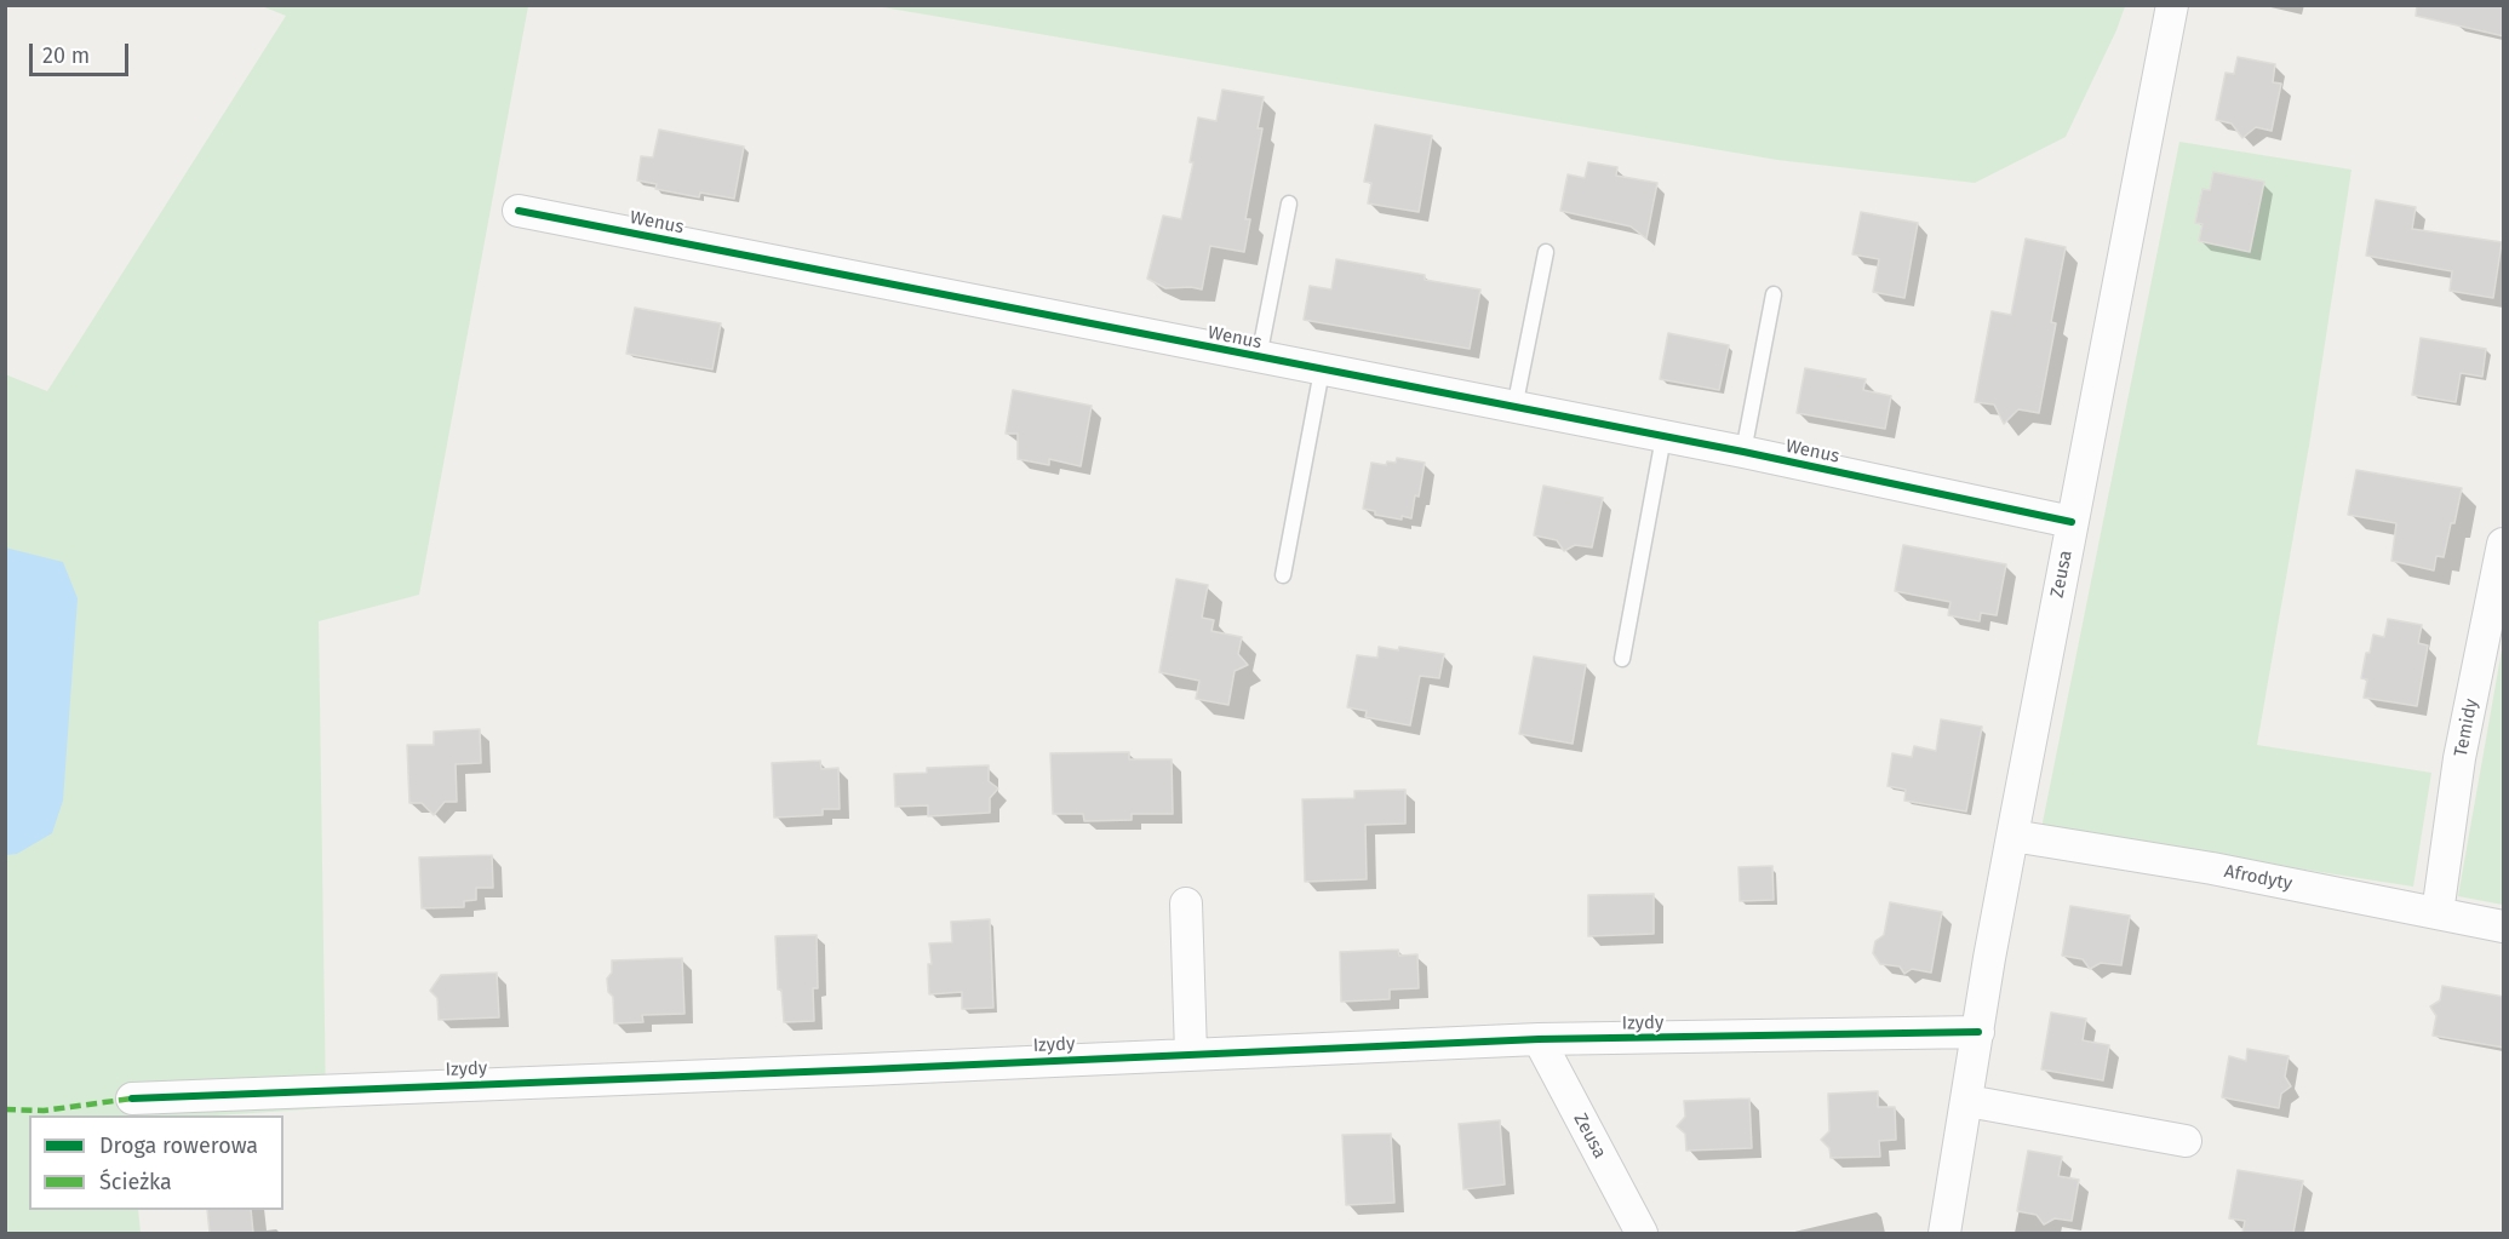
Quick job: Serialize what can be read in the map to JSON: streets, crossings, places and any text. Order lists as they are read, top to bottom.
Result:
{
  "streets": {
    "street": [
      "Wenus",
      "Zeusa",
      "Temidy",
      "Afrodyty",
      "Izydy"
    ]
  },
  "crossings": [
    ["Wenus", "Zeusa"],
    ["Zeusa", "Afrodyty"],
    ["Zeusa", "Izydy"],
    ["Temidy", "Afrodyty"]
  ],
  "legend": ["Droga rowerowa", "Ścieżka"],
  "scale_bar": "20 m"
}
